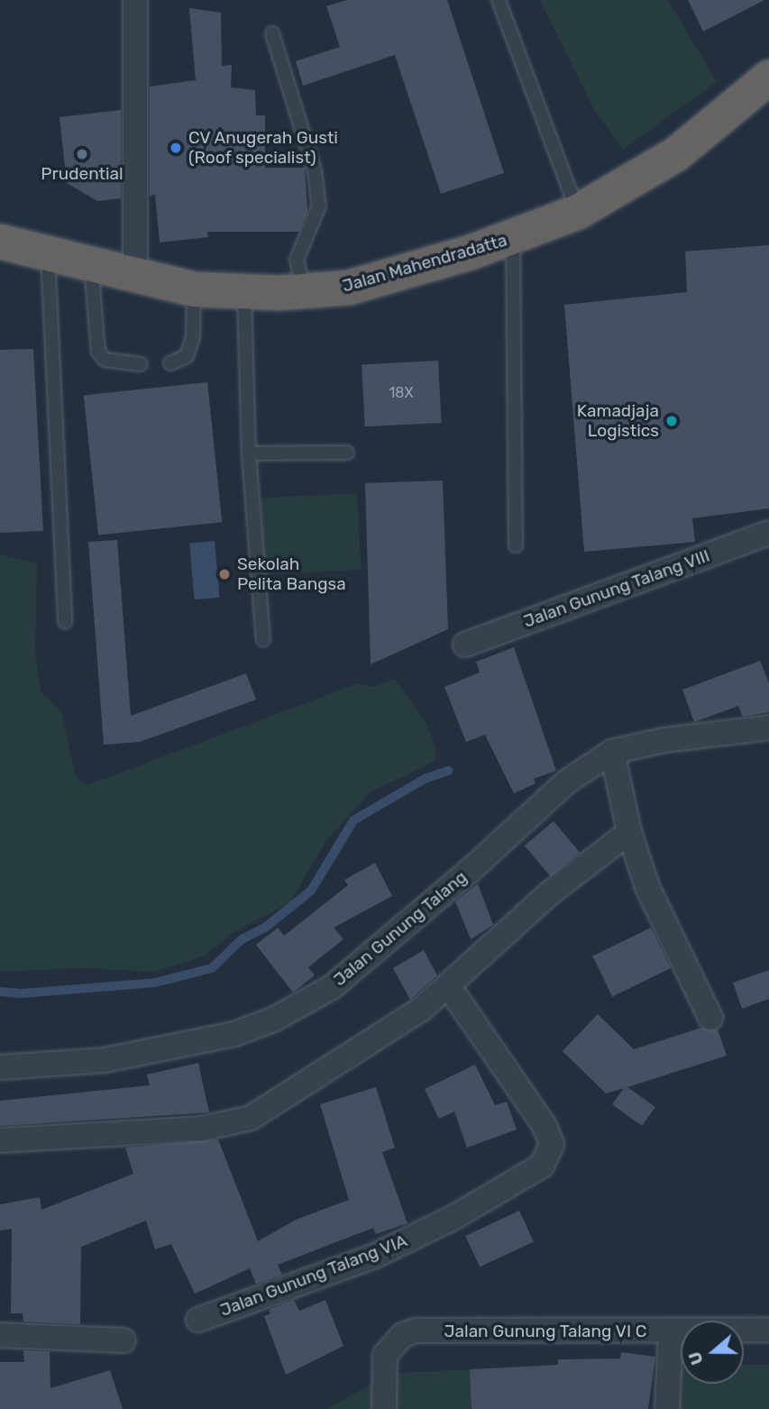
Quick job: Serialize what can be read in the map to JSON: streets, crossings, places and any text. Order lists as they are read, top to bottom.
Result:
{
  "streets": {
    "highway": ["Jalan Mahendradatta"],
    "street": [
      "Jalan Gunung Talang VIII",
      "Jalan Gunung Talang",
      "Jalan Gunung Talang VIA",
      "Jalan Gunung Talang VI C"
    ]
  },
  "places": [
    "CV Anugerah Gusti (Roof specialist)",
    "Prudential",
    "Kamadjaja Logistics",
    "Sekolah Pelita Bangsa"
  ],
  "house_numbers": ["18X"],
  "north": "left"
}
